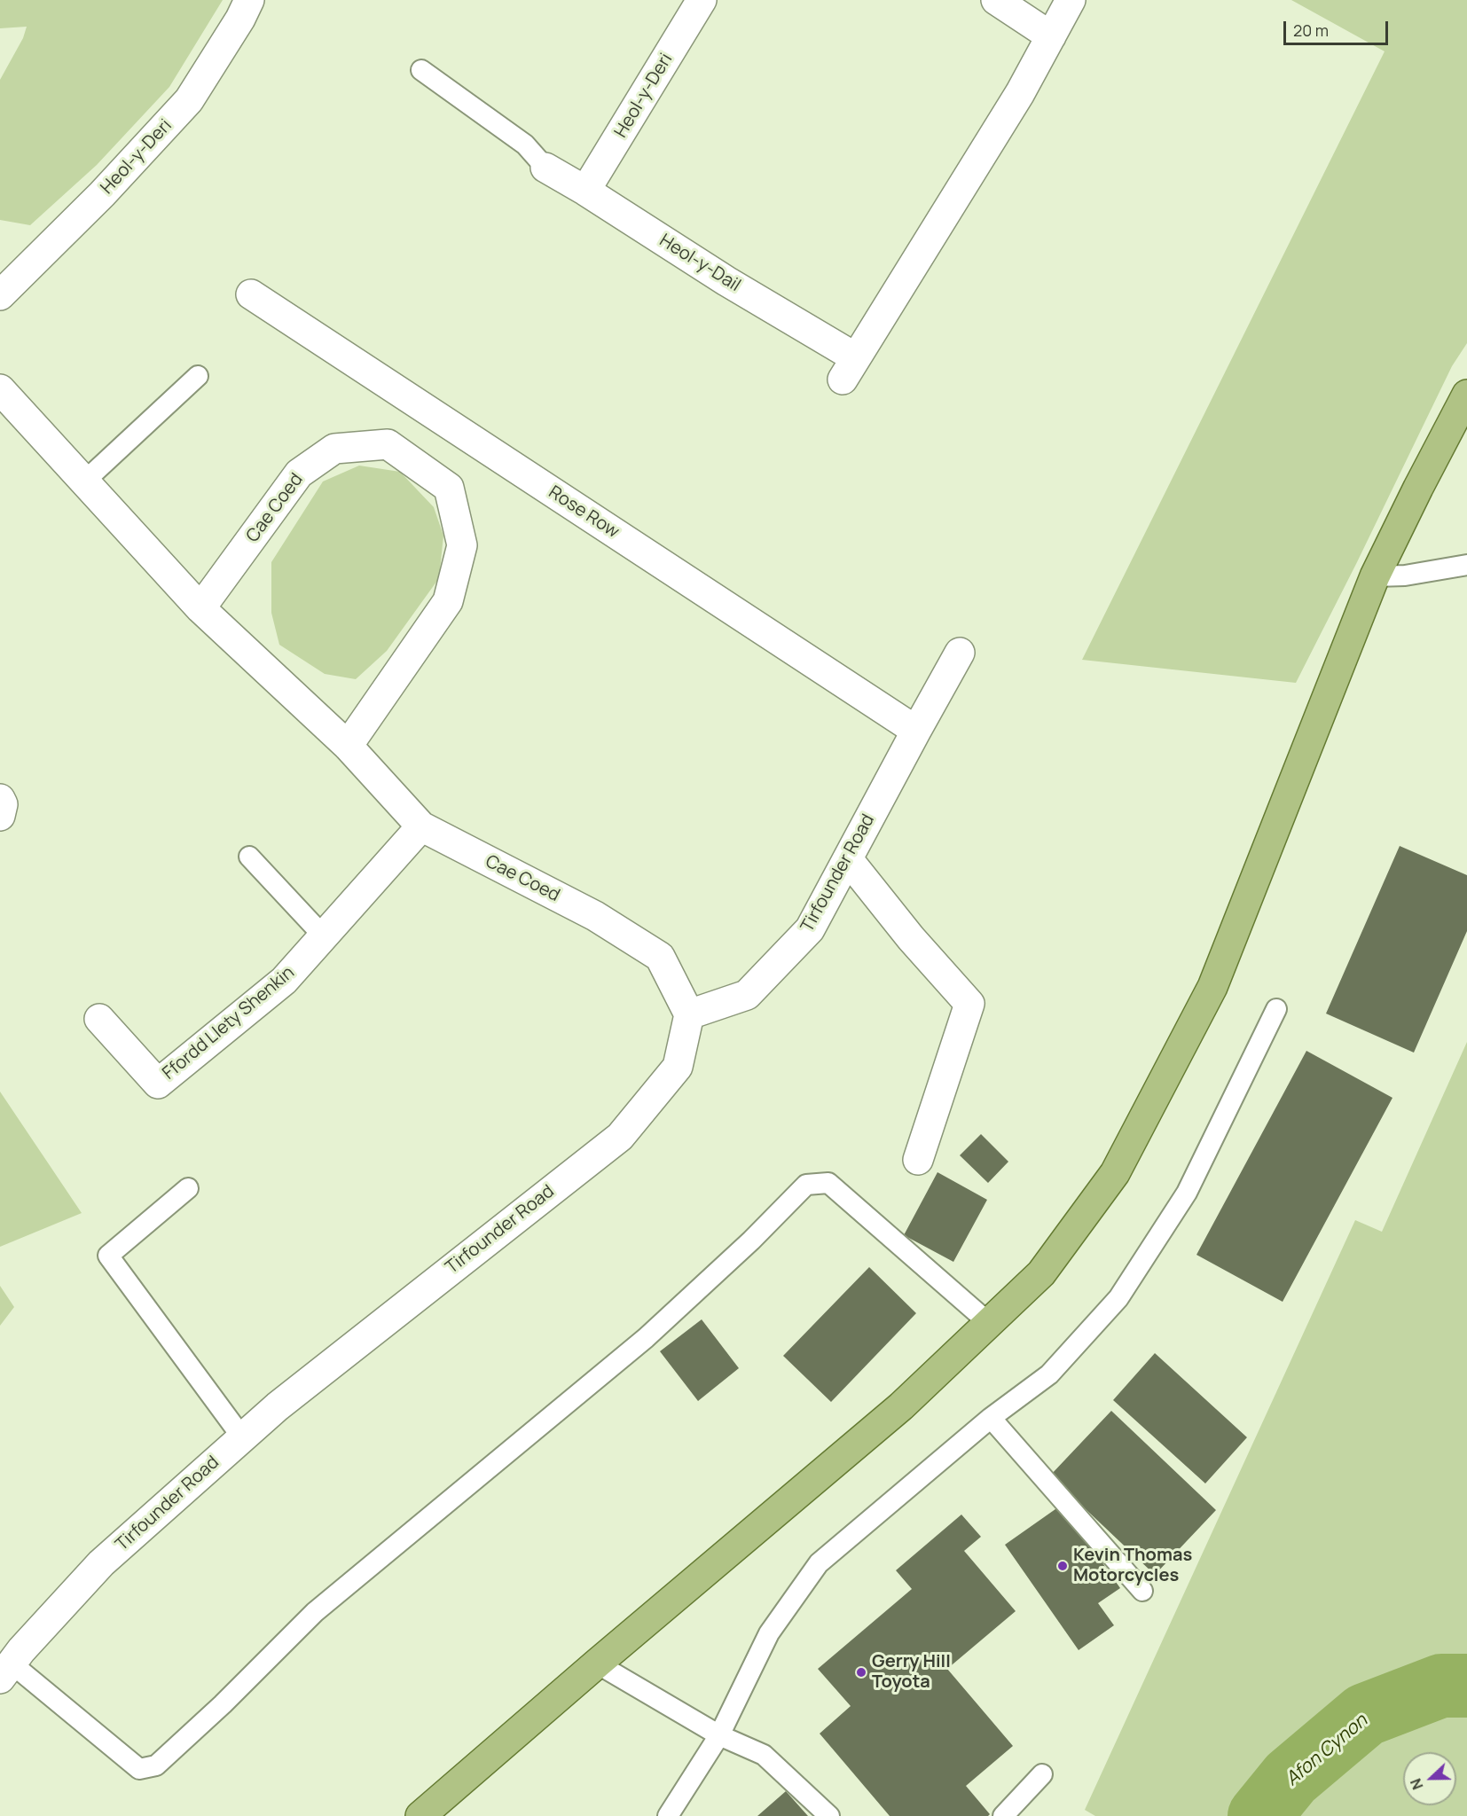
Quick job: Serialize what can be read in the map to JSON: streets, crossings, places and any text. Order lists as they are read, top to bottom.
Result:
{
  "streets": {
    "street": [
      "Heol-y-Deri",
      "Heol-y-Dail",
      "Cae Coed",
      "Rose Row",
      "Tirfounder Road",
      "Ffordd Llety Shenkin"
    ]
  },
  "crossings": [
    ["Heol-y-Deri", "Heol-y-Dail"],
    ["Cae Coed", "Tirfounder Road"],
    ["Cae Coed", "Ffordd Llety Shenkin"],
    ["Rose Row", "Tirfounder Road"]
  ],
  "water": ["Afon Cynon"],
  "places": ["Kevin Thomas Motorcycles", "Gerry Hill Toyota"],
  "scale_bar": "20 m",
  "north": "left"
}
